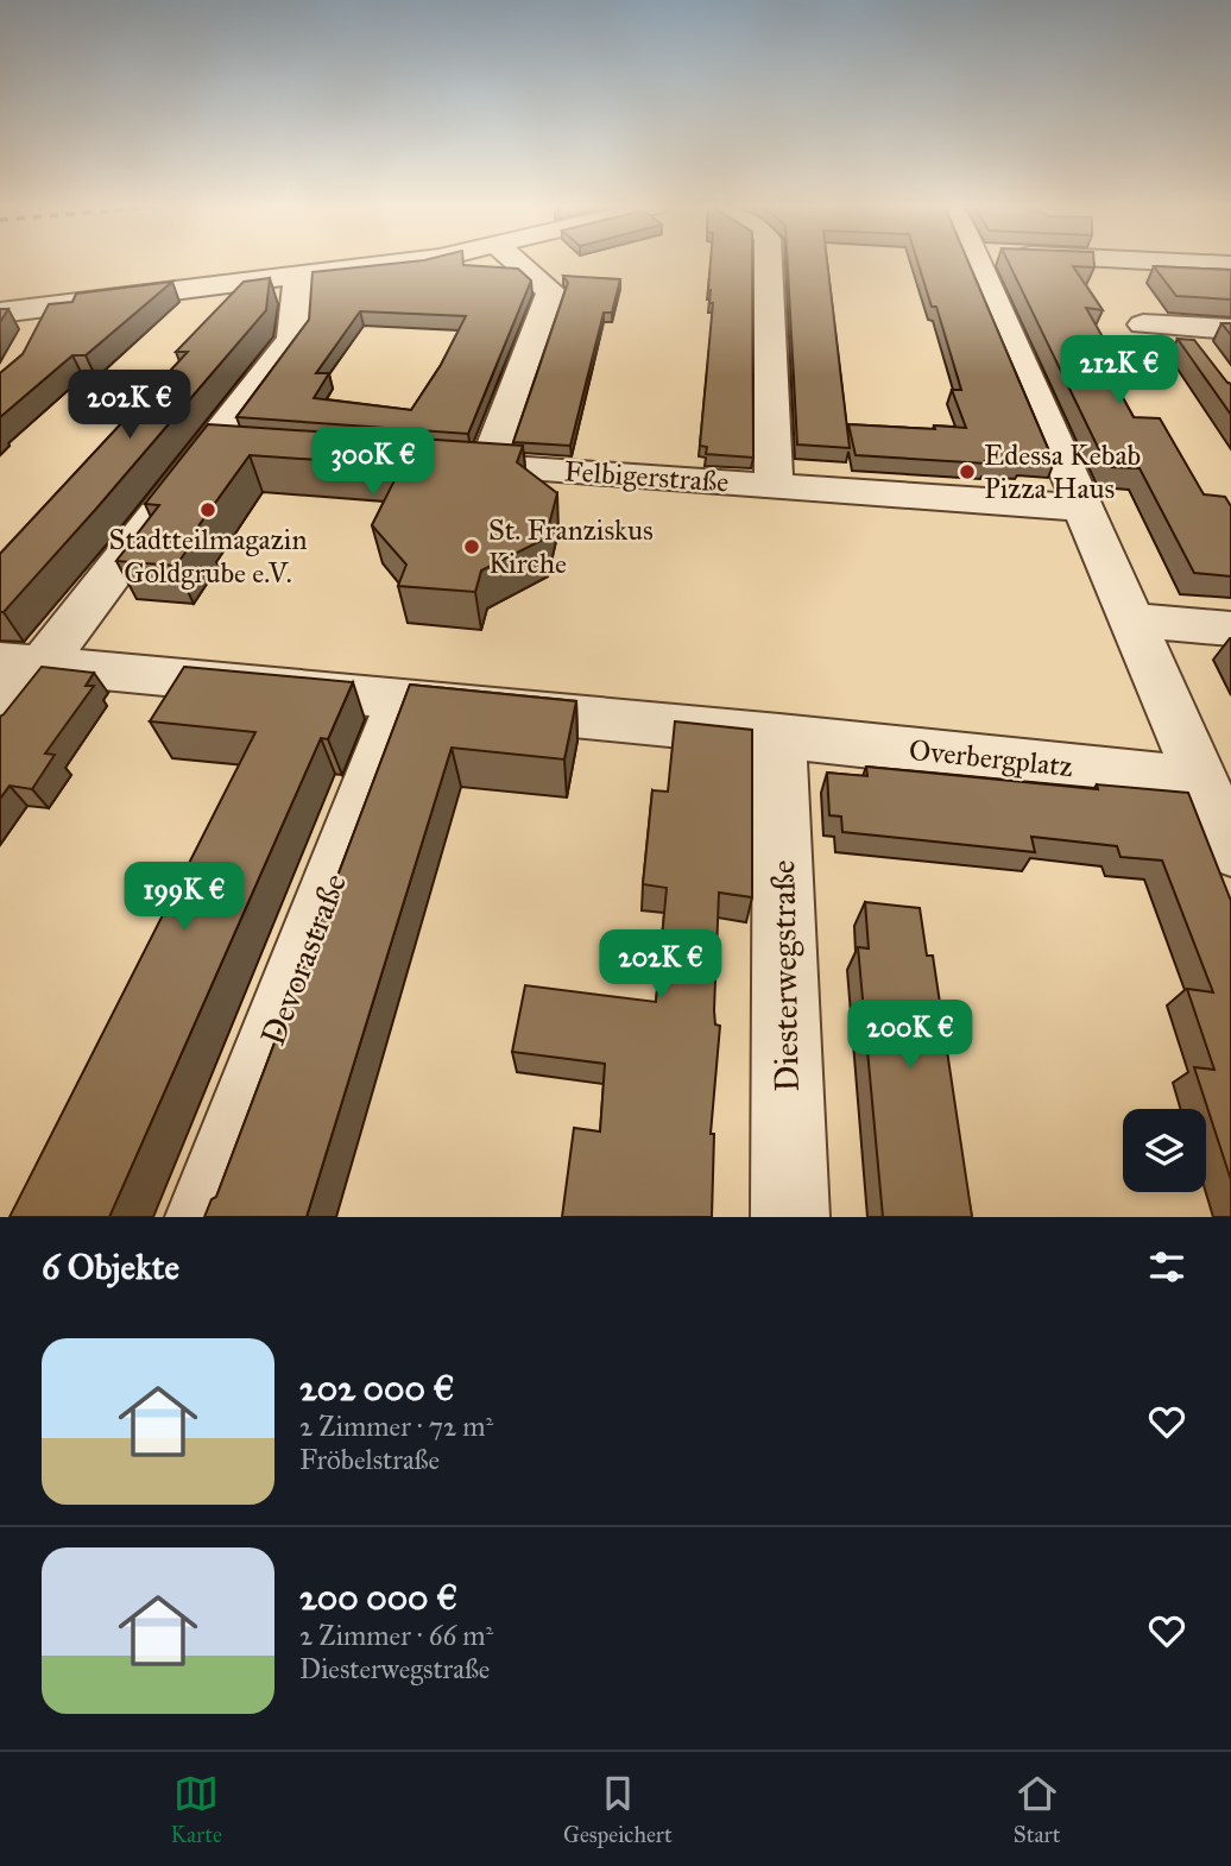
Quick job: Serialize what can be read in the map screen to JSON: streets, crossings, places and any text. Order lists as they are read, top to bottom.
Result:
{
  "streets": {
    "street": [
      "Felbigerstraße",
      "Overbergplatz",
      "Devorastraße",
      "Diesterwegstraße"
    ]
  },
  "crossings": [
    ["Overbergplatz", "Devorastraße"],
    ["Overbergplatz", "Diesterwegstraße"]
  ],
  "places": ["Edessa Kebab Pizza Haus", "Stadtteilmagazin Goldgrube e.V.", "St. Franziskus Kirche"],
  "page": {
    "price": [
      "212K €",
      "202K €",
      "300K €",
      "199K €",
      "202K €",
      "200K €"
    ],
    "heading": "6 Objekte",
    "list": [
      {
        "name": "202 000 €",
        "note": "2 Zimmer · 72 m² · Fröbelstraße"
      },
      {
        "name": "200 000 €",
        "note": "2 Zimmer · 66 m² · Diesterwegstraße"
      }
    ],
    "tabs": ["Karte", "Gespeichert", "Start"]
  }
}
